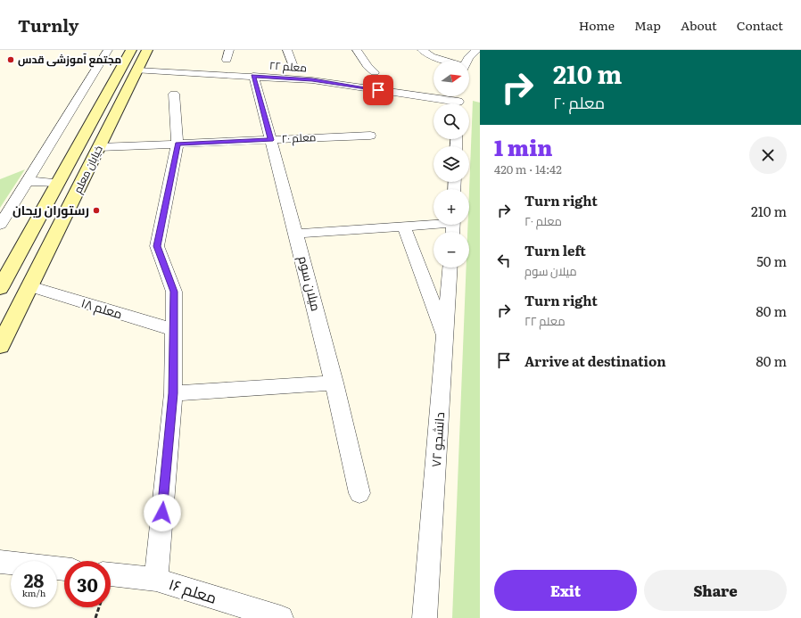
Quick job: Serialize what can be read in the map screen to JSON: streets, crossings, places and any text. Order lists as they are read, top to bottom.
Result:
{
  "streets": {
    "main road": ["خیابان معلم"],
    "street": [
      "معلم ۲۲",
      "معلم ۲۰",
      "میلان سوم",
      "معلم ۱۸",
      "دانشجو ۷۲",
      "معلم ۱۶"
    ]
  },
  "crossings": [
    ["معلم ۲۲", "خیابان معلم"],
    ["معلم ۲۲", "میلان سوم"],
    ["معلم ۲۰", "خیابان معلم"],
    ["معلم ۲۰", "میلان سوم"],
    ["خیابان معلم", "معلم ۱۸"]
  ],
  "places": ["مجتمع آموزشی قدس", "رستوران ریحان"],
  "north": "right",
  "page": {
    "header": "Turnly",
    "nav": [
      "Home",
      "Map",
      "About",
      "Contact"
    ],
    "turn": ["210 m", "معلم ۲۰"],
    "map_buttons": ["+", "−"],
    "heading": ["1 min", "420 m · 14:42"],
    "list": [
      {
        "name": "Turn right",
        "note": "معلم ۲۰",
        "value": "210 m"
      },
      {
        "name": "Turn left",
        "note": "میلان سوم",
        "value": "50 m"
      },
      {
        "name": "Turn right",
        "note": "معلم ۲۲",
        "value": "80 m"
      },
      {
        "name": "Arrive at destination",
        "value": "80 m"
      }
    ],
    "speed": "28 km/h",
    "limit": "30",
    "buttons": ["Exit", "Share"]
  }
}
